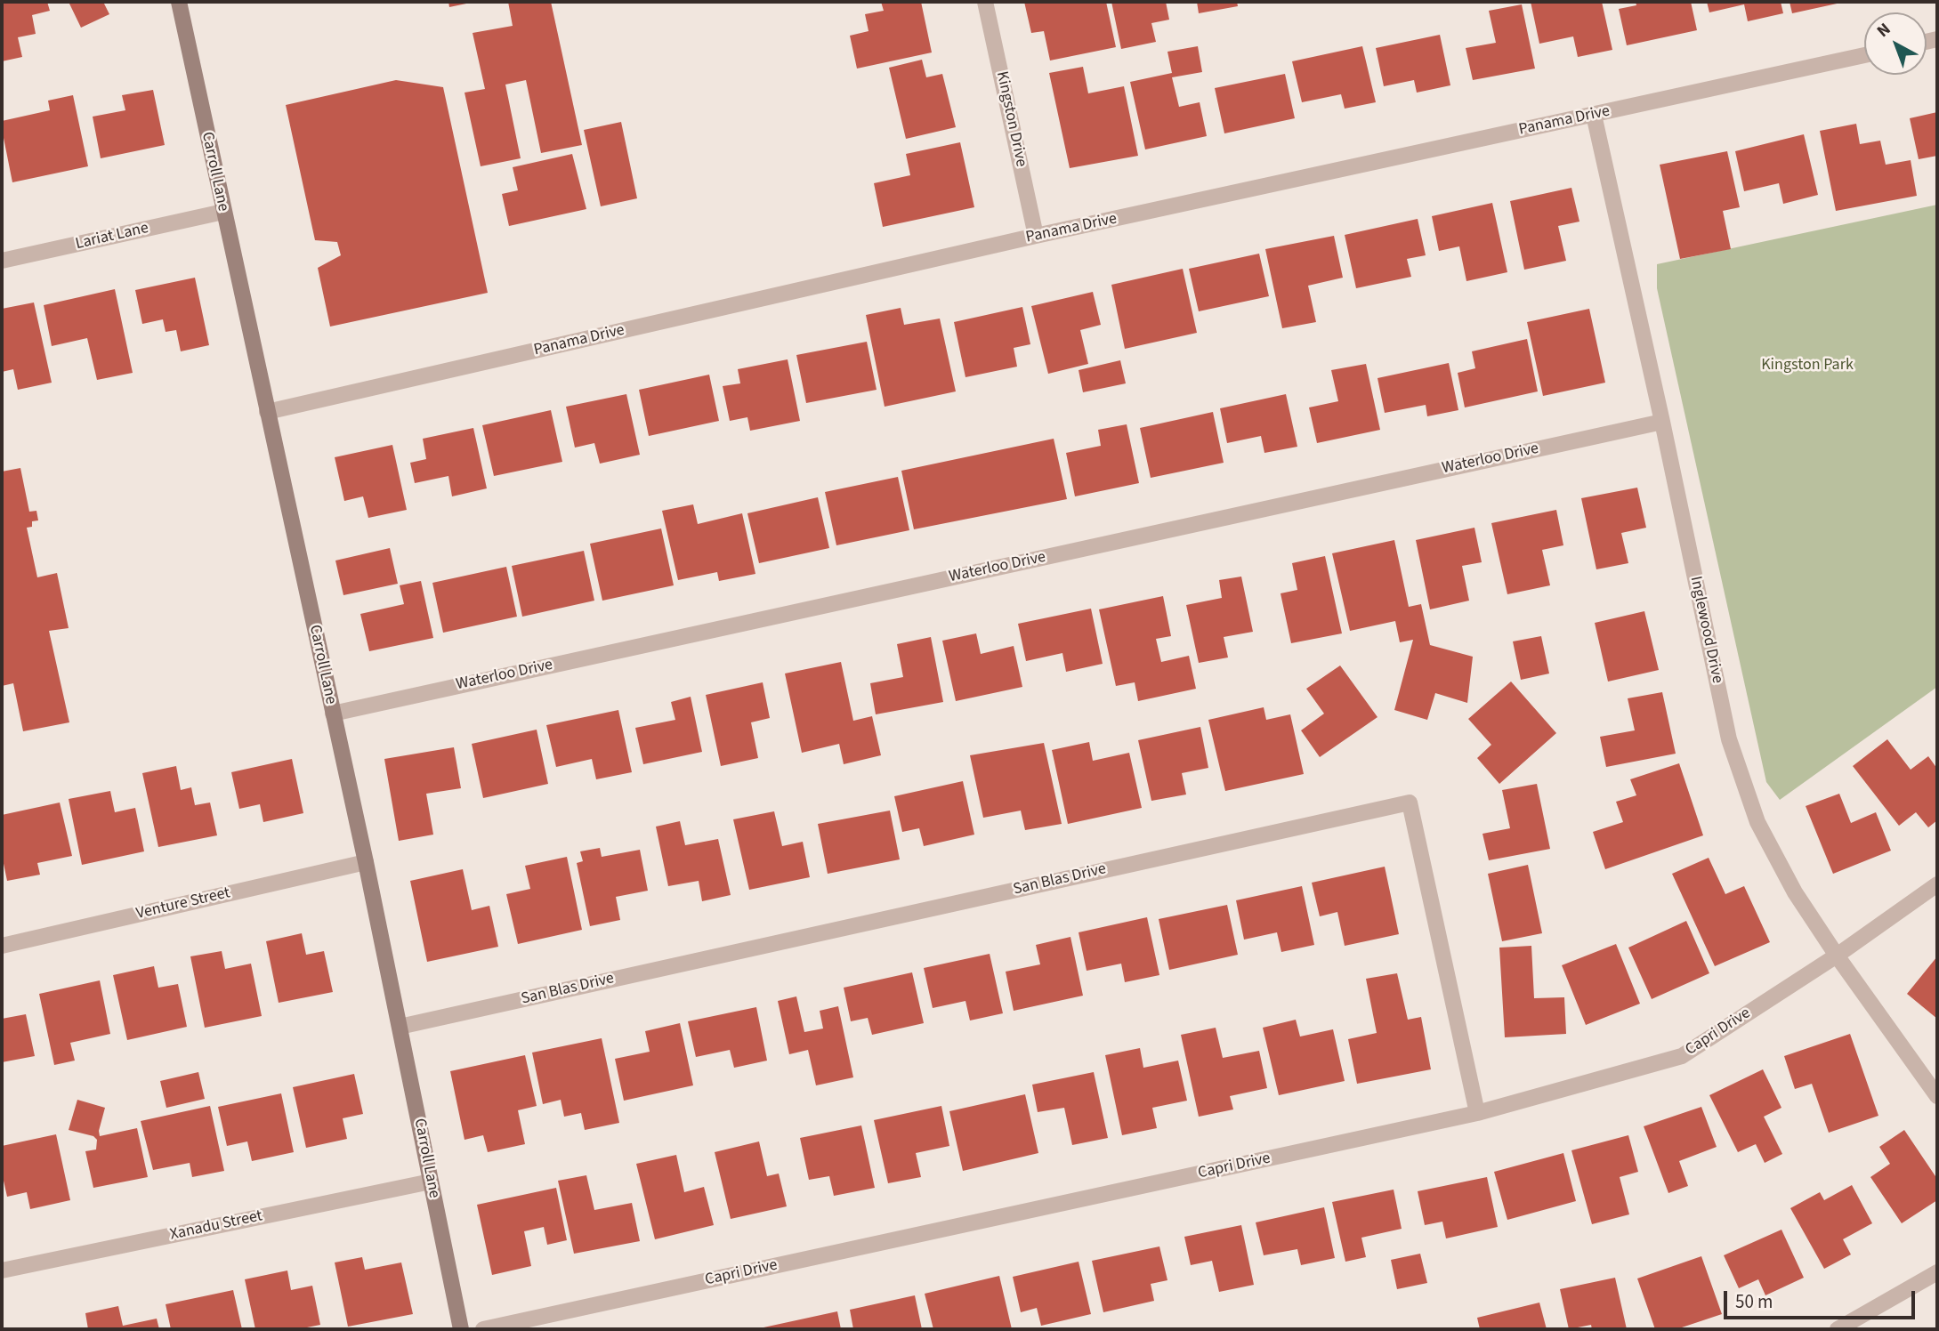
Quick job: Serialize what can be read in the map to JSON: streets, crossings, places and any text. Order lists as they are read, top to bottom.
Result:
{
  "streets": {
    "street": [
      "Kingston Drive",
      "Panama Drive",
      "Carroll Lane",
      "Lariat Lane",
      "Waterloo Drive",
      "Inglewood Drive",
      "San Blas Drive",
      "Venture Street",
      "Capri Drive",
      "Xanadu Street"
    ]
  },
  "crossings": [
    ["Kingston Drive", "Panama Drive"],
    ["Panama Drive", "Carroll Lane"],
    ["Panama Drive", "Inglewood Drive"],
    ["Carroll Lane", "Lariat Lane"],
    ["Carroll Lane", "Waterloo Drive"],
    ["Carroll Lane", "San Blas Drive"],
    ["Carroll Lane", "Venture Street"],
    ["Carroll Lane", "Xanadu Street"],
    ["Waterloo Drive", "Inglewood Drive"],
    ["Inglewood Drive", "Capri Drive"],
    ["San Blas Drive", "Capri Drive"]
  ],
  "parks": ["Kingston Park"],
  "scale_bar": "50 m",
  "north": "top left"
}
